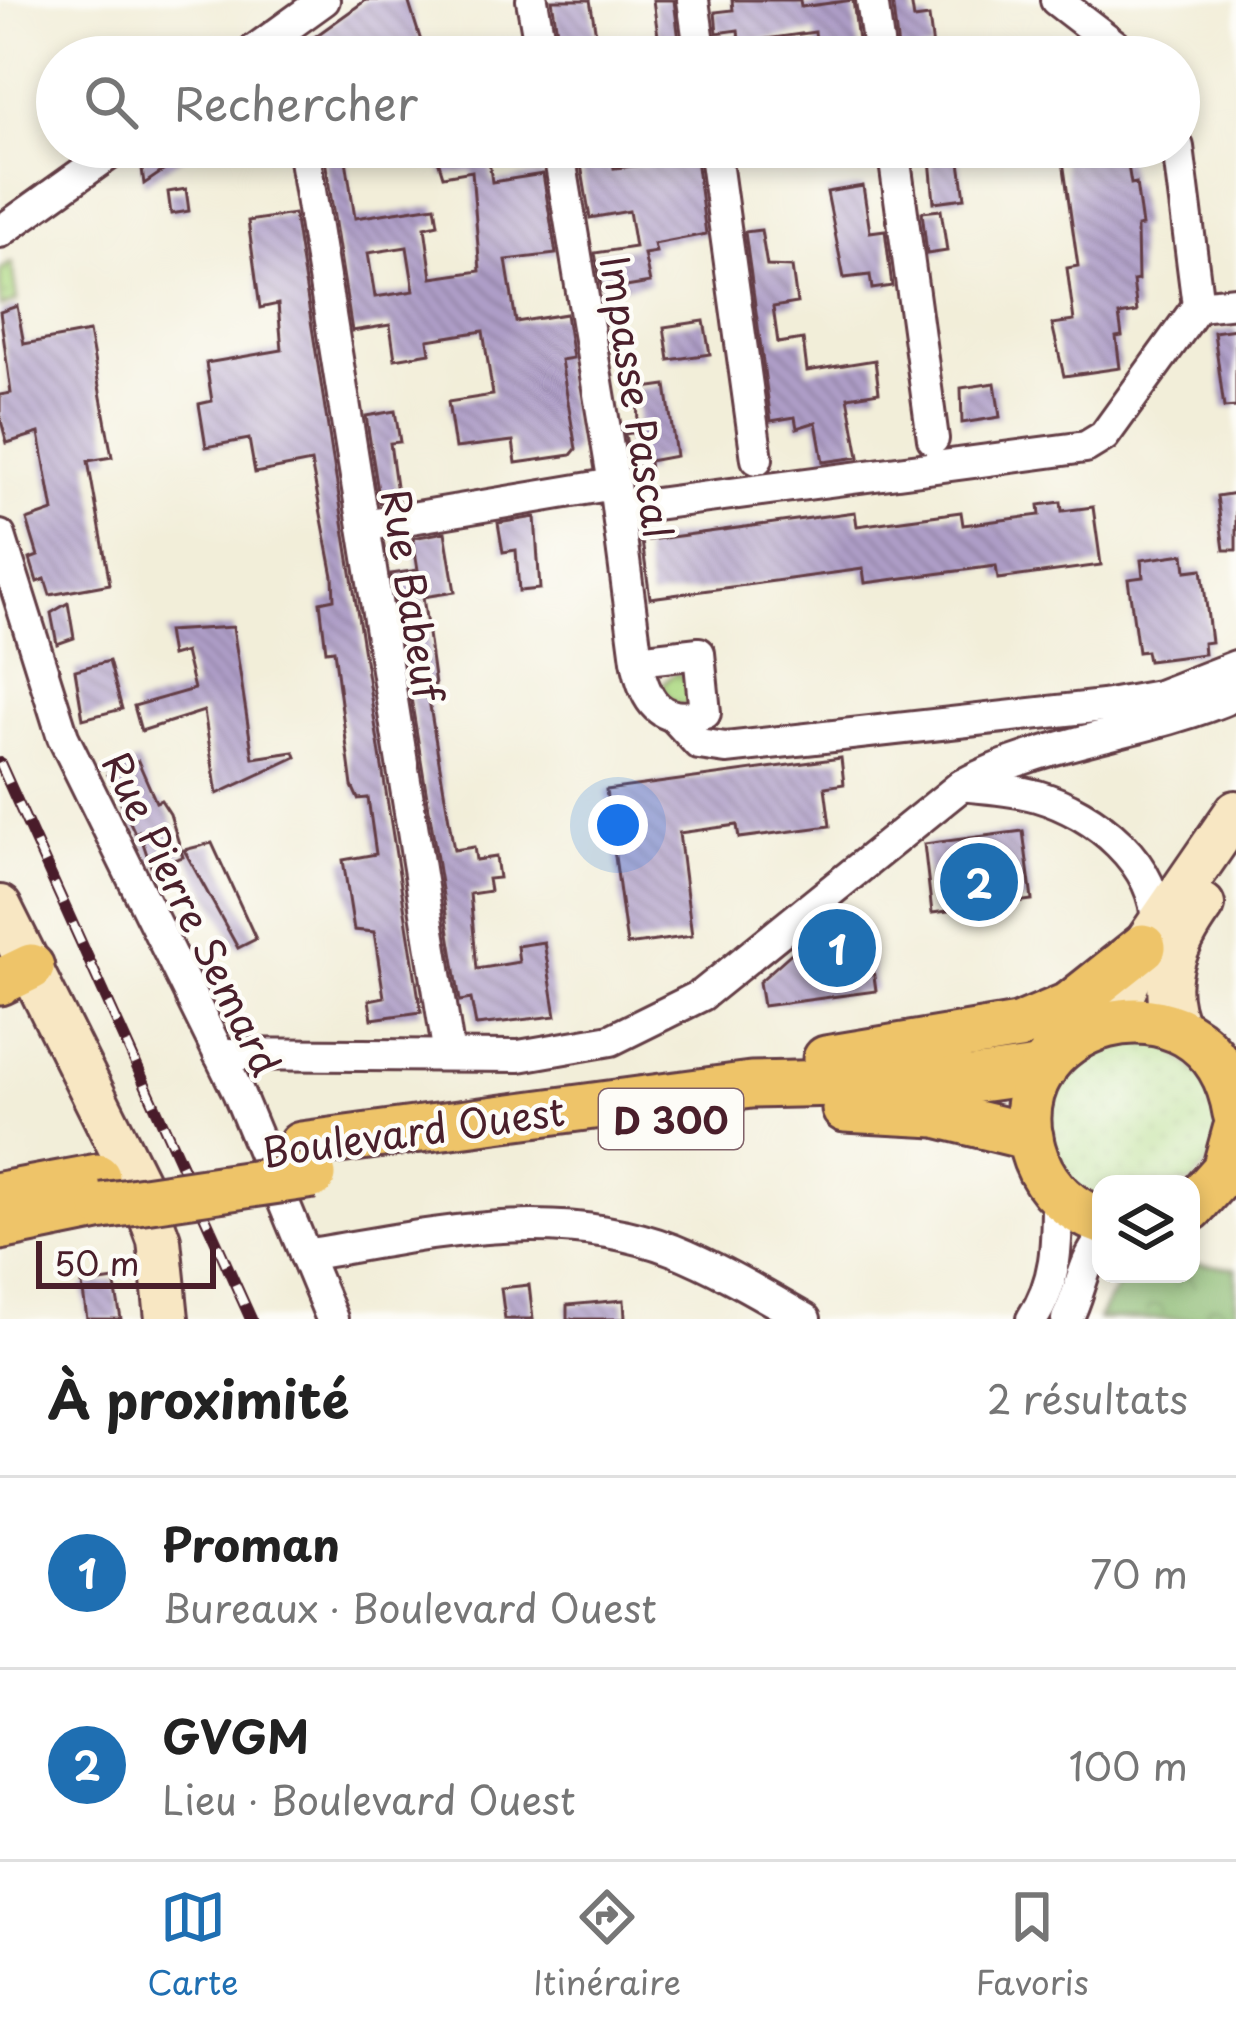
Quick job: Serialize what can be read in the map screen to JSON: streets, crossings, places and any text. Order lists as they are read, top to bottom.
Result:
{
  "streets": {
    "main road": ["D 300", "Boulevard Ouest"],
    "street": ["Impasse Pascal", "Rue Babeuf", "Rue Pierre Semard"]
  },
  "scale_bar": "50 m",
  "page": {
    "search": "Rechercher",
    "pins": ["2", "1"],
    "scale": "50 m",
    "heading": ["À proximité", "2 résultats"],
    "list": [
      {
        "mark": "1",
        "name": "Proman",
        "note": "Bureaux · Boulevard Ouest",
        "value": "70 m"
      },
      {
        "mark": "2",
        "name": "GVGM",
        "note": "Lieu · Boulevard Ouest",
        "value": "100 m"
      }
    ],
    "nav": ["Carte", "Itinéraire", "Favoris"]
  }
}
